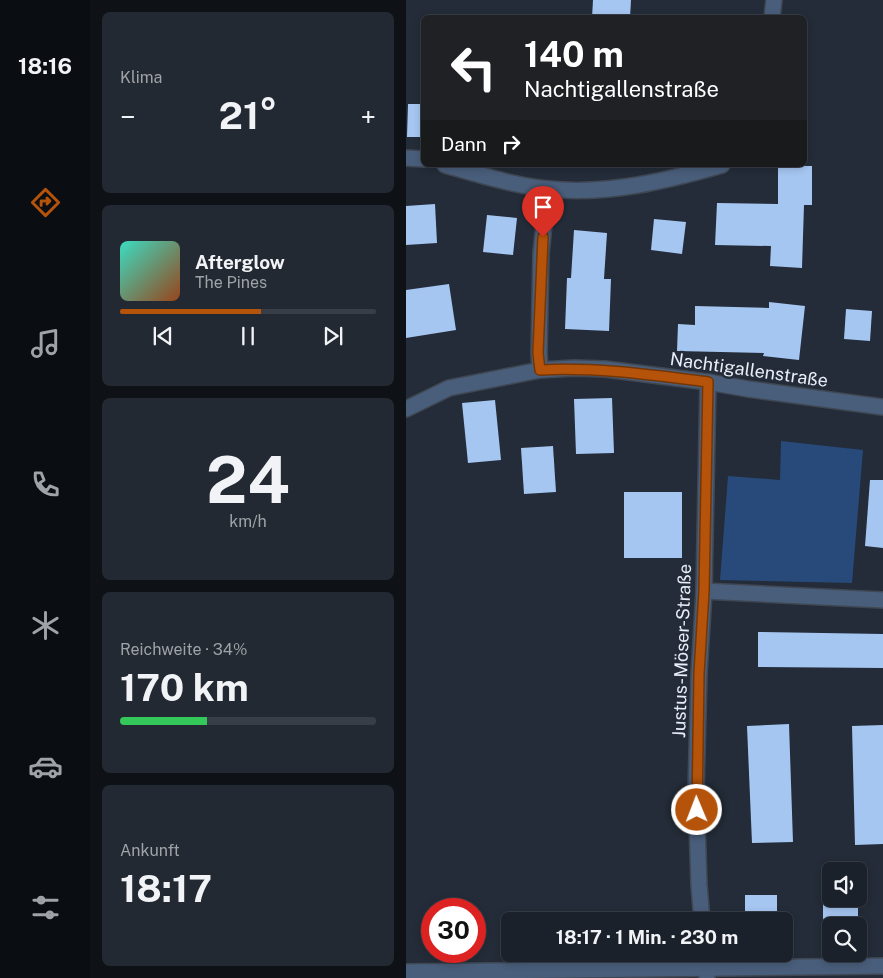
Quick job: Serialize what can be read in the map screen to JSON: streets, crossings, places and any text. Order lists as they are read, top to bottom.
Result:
{
  "streets": {
    "street": ["Nachtigallenstraße", "Justus-Möser-Straße"]
  },
  "crossings": [
    ["Nachtigallenstraße", "Justus-Möser-Straße"]
  ],
  "page": {
    "tabs": "18:16",
    "tile": [
      "Klima",
      ["24", "km/h"],
      ["Reichweite · 34%", "170 km"],
      ["Ankunft", "18:17"]
    ],
    "turn": ["140 m", "Nachtigallenstraße"],
    "heat": ["−", "21°", "+"],
    "then": "Dann",
    "song": ["Afterglow", "The Pines"],
    "limit": "30",
    "trip": "18:17 · 1 Min. · 230 m"
  }
}
